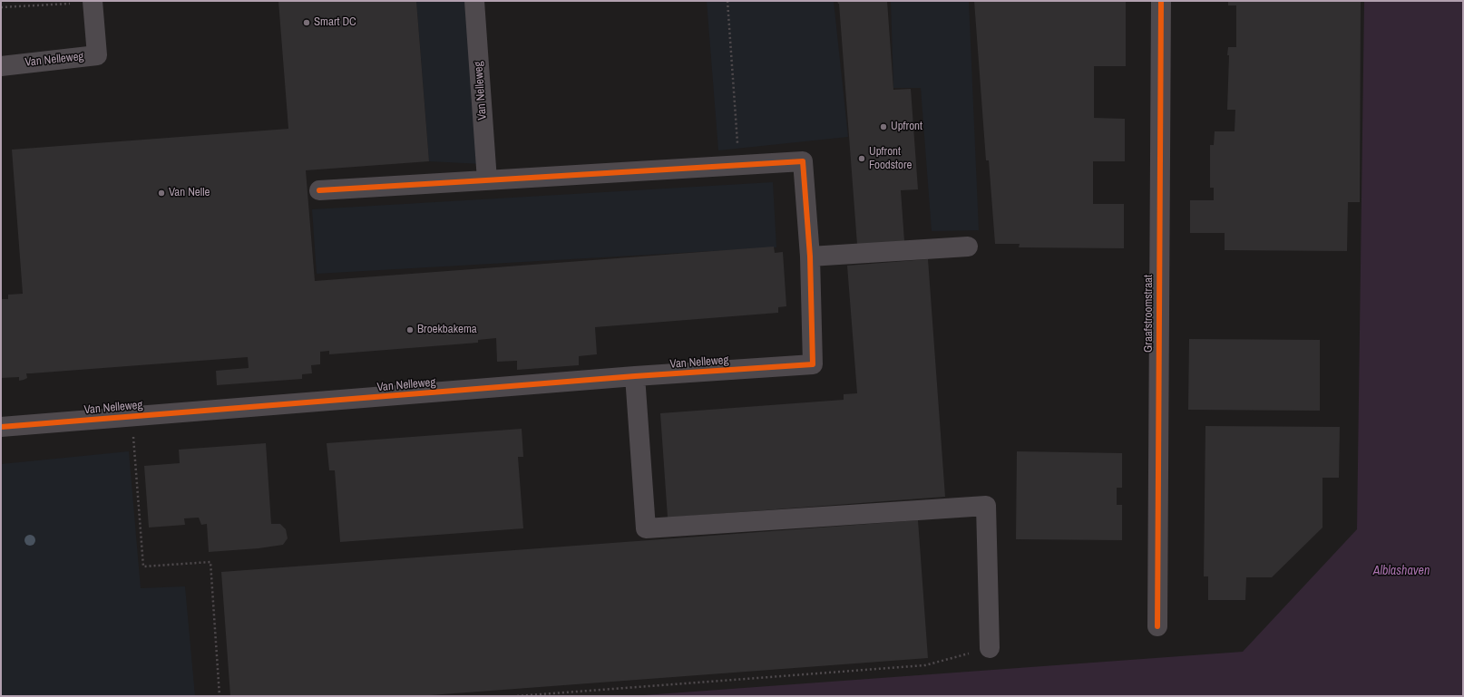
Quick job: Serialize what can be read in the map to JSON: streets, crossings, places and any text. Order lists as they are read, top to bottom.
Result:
{
  "streets": {
    "street": ["Van Nelleweg", "Graafstroomstraat"]
  },
  "water": ["Alblashaven"],
  "places": [
    "Smart DC",
    "Upfront",
    "Upfront Foodstore",
    "Van Nelle",
    "Broekbakema"
  ]
}
